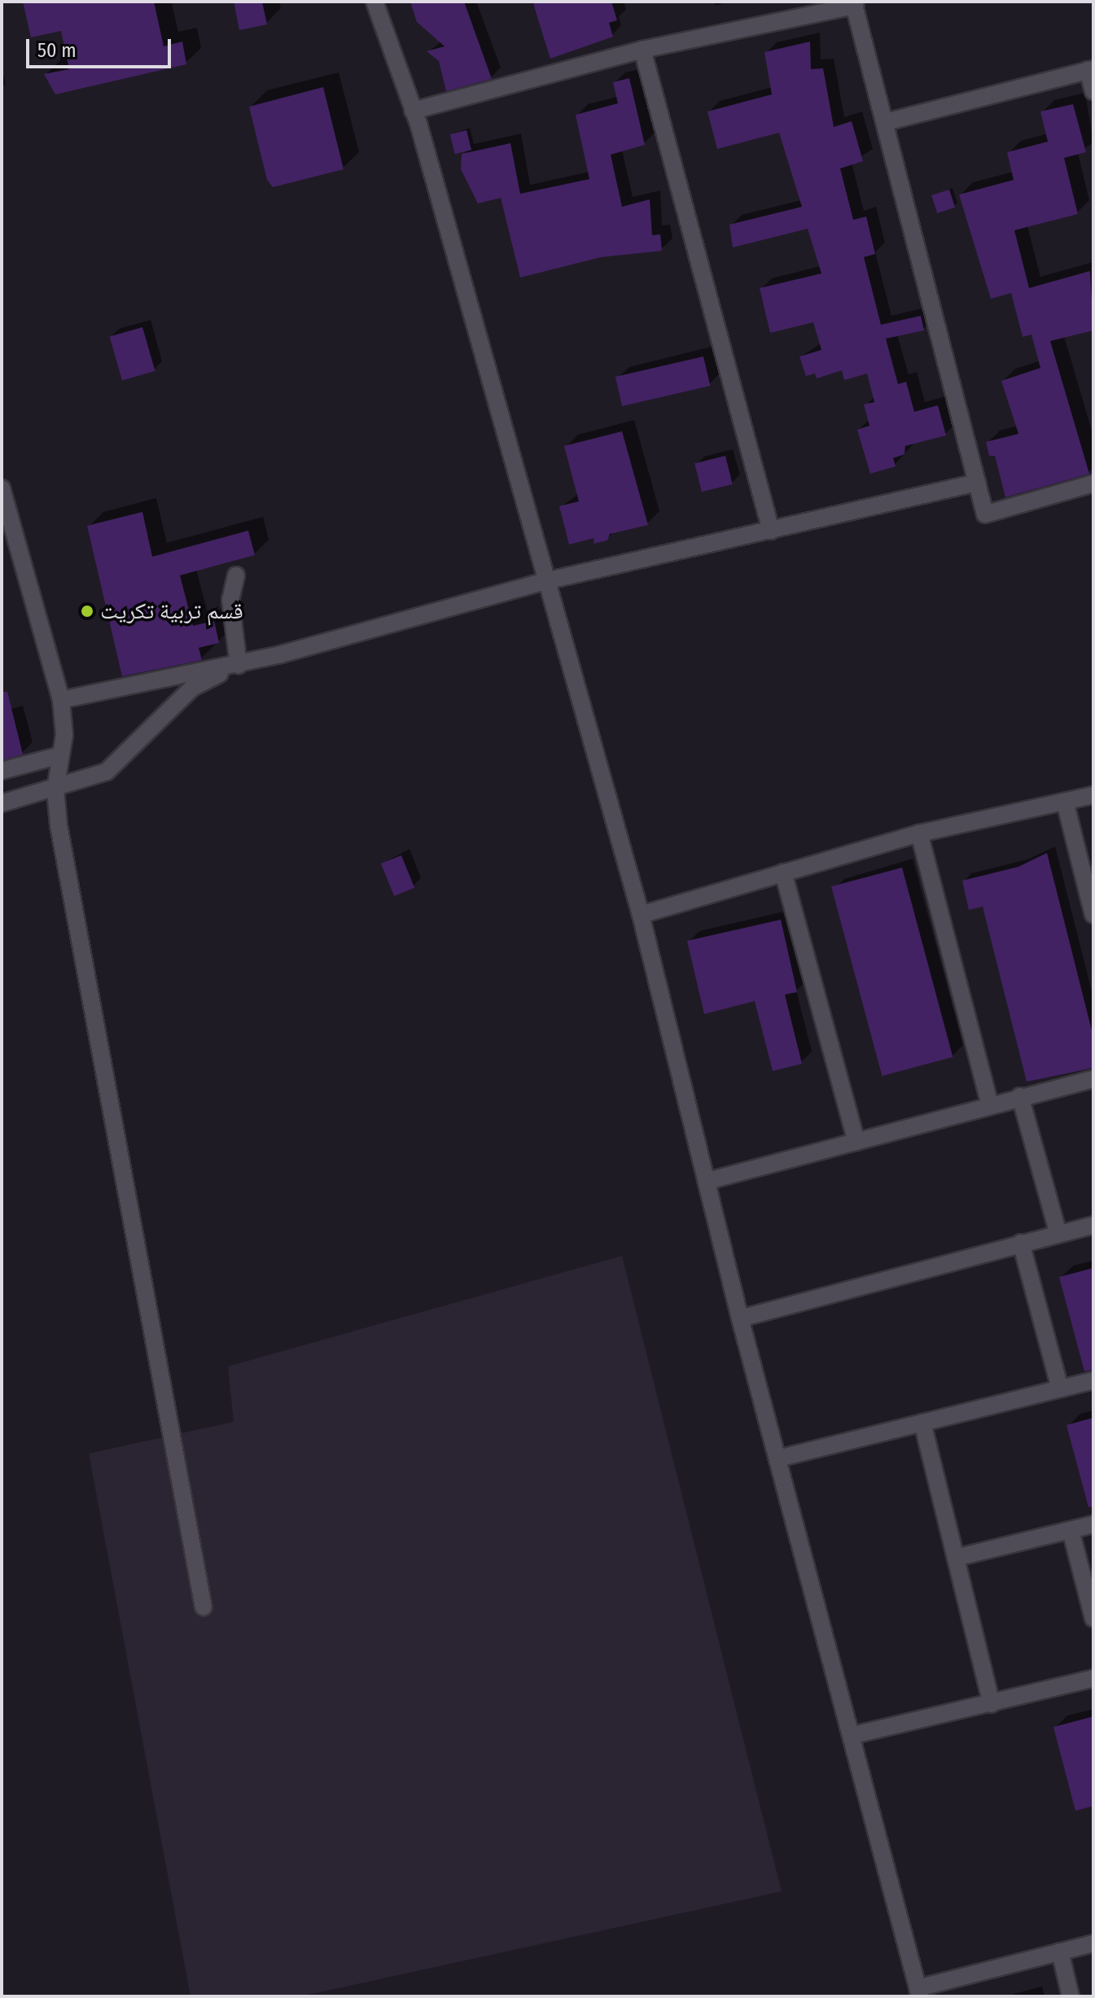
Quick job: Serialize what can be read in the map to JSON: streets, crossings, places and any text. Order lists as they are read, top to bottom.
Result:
{
  "places": ["قسم تربية تكريت"],
  "scale_bar": "50 m"
}
